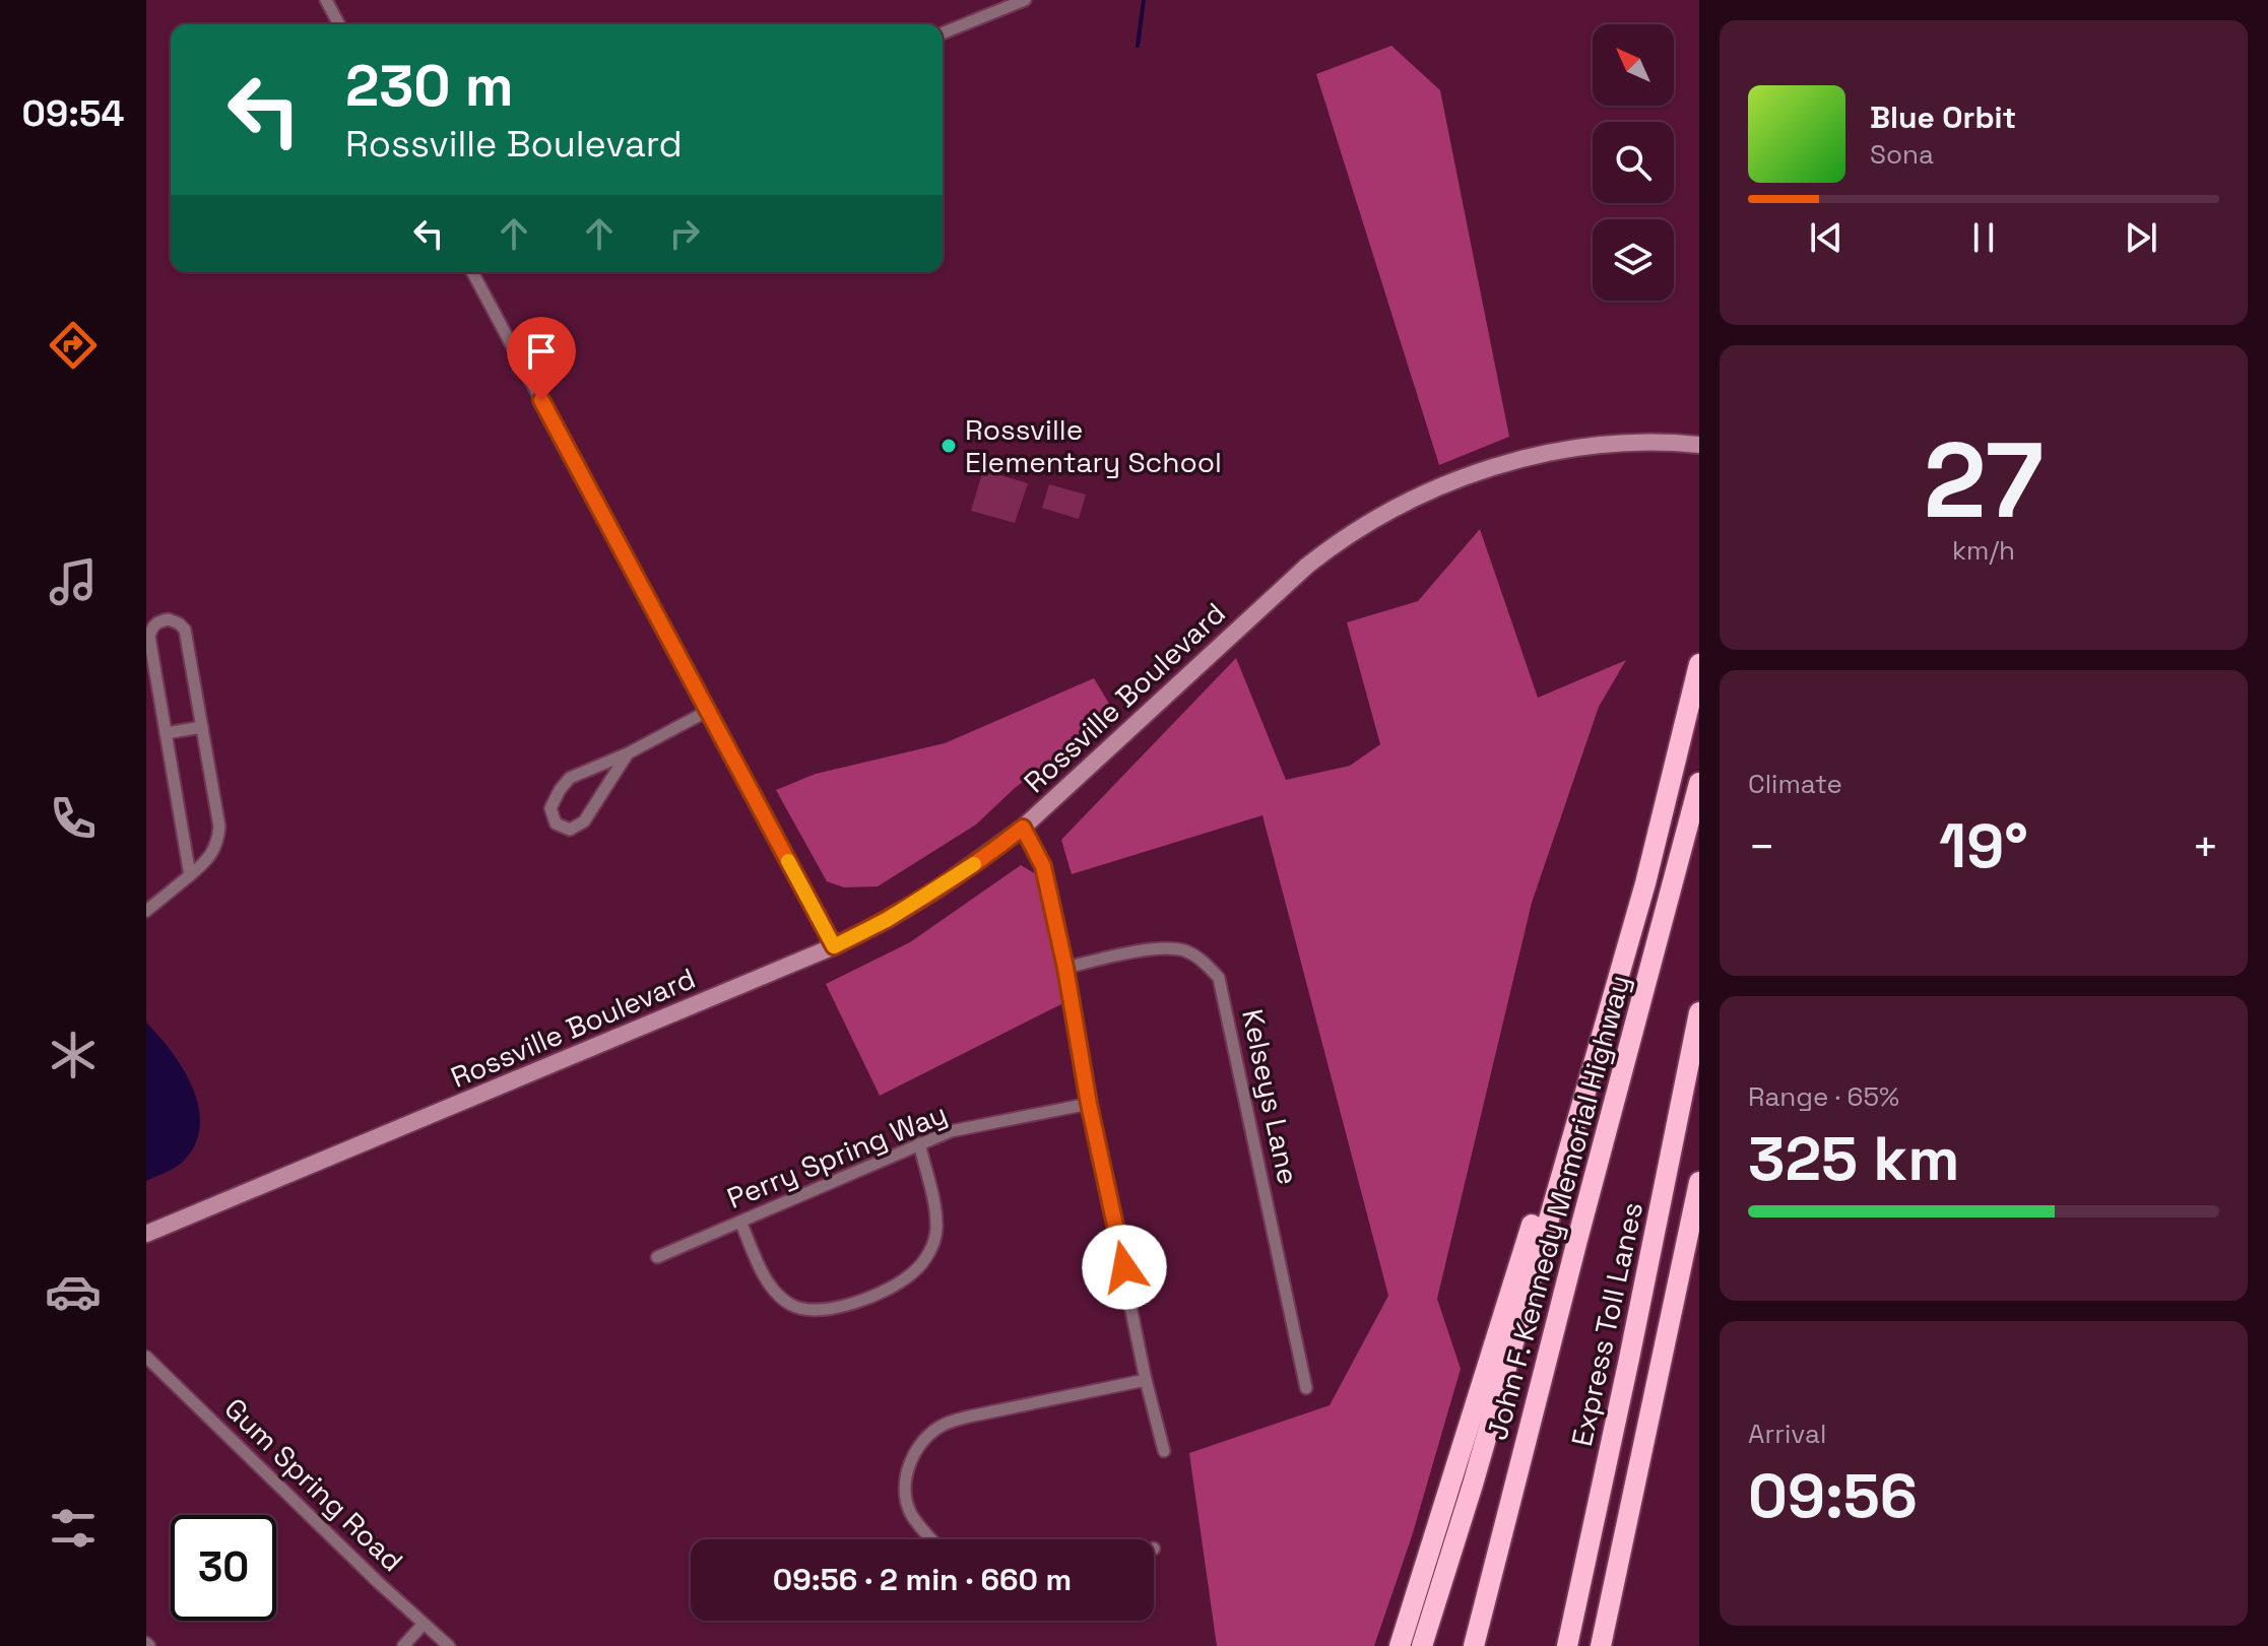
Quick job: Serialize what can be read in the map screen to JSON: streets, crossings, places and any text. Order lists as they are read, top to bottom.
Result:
{
  "streets": {
    "highway": ["John F. Kennedy Memorial Highway", "Express Toll Lanes"],
    "main road": ["Rossville Boulevard"],
    "street": ["Kelseys Lane", "Perry Spring Way", "Gum Spring Road"]
  },
  "places": ["Rossville Elementary School"],
  "north": "top left",
  "page": {
    "tabs": "09:54",
    "turn": ["230 m", "Rossville Boulevard"],
    "song": ["Blue Orbit", "Sona"],
    "tile": [
      ["27", "km/h"],
      "Climate",
      ["Range · 65%", "325 km"],
      ["Arrival", "09:56"]
    ],
    "heat": ["−", "19°", "+"],
    "limit": "30",
    "trip": "09:56 · 2 min · 660 m"
  }
}
